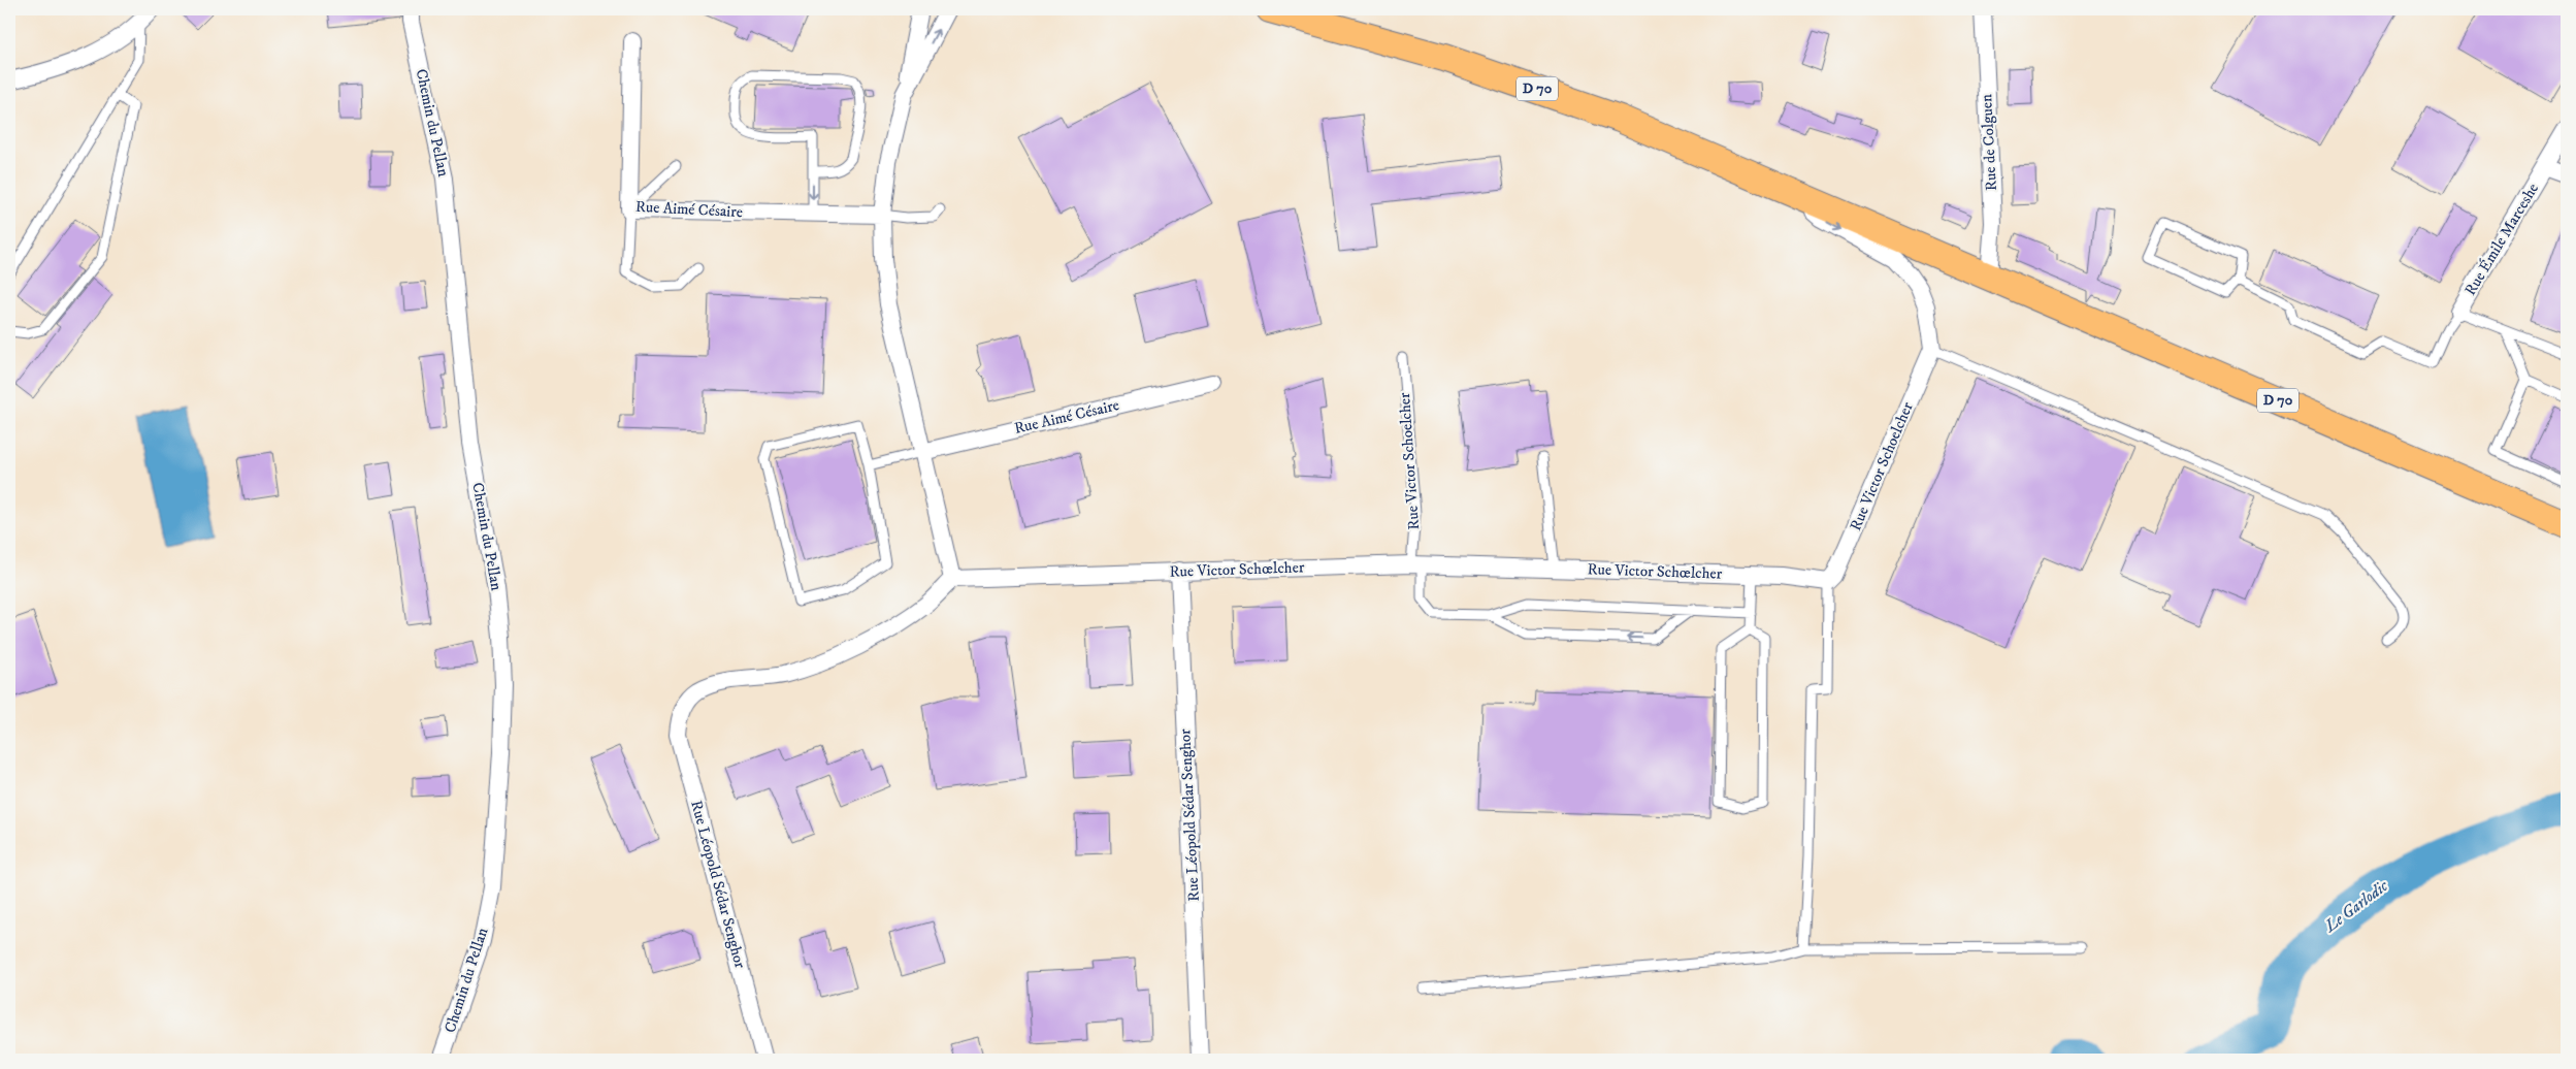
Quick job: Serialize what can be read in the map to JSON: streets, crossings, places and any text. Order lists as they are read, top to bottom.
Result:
{
  "streets": {
    "main road": ["D 70"],
    "street": [
      "Chemin du Pellan",
      "Rue de Colguen",
      "Rue Aimé Césaire",
      "Rue Émile Marceshe",
      "Rue Victor Schoelcher",
      "Rue Victor Schœlcher",
      "Rue Léopold Sédar Senghor"
    ]
  },
  "crossings": [
    ["D 70", "Rue de Colguen"],
    ["Rue Victor Schoelcher", "Rue Victor Schœlcher"],
    ["Rue Victor Schœlcher", "Rue Léopold Sédar Senghor"]
  ],
  "water": ["Le Garlodic"]
}
